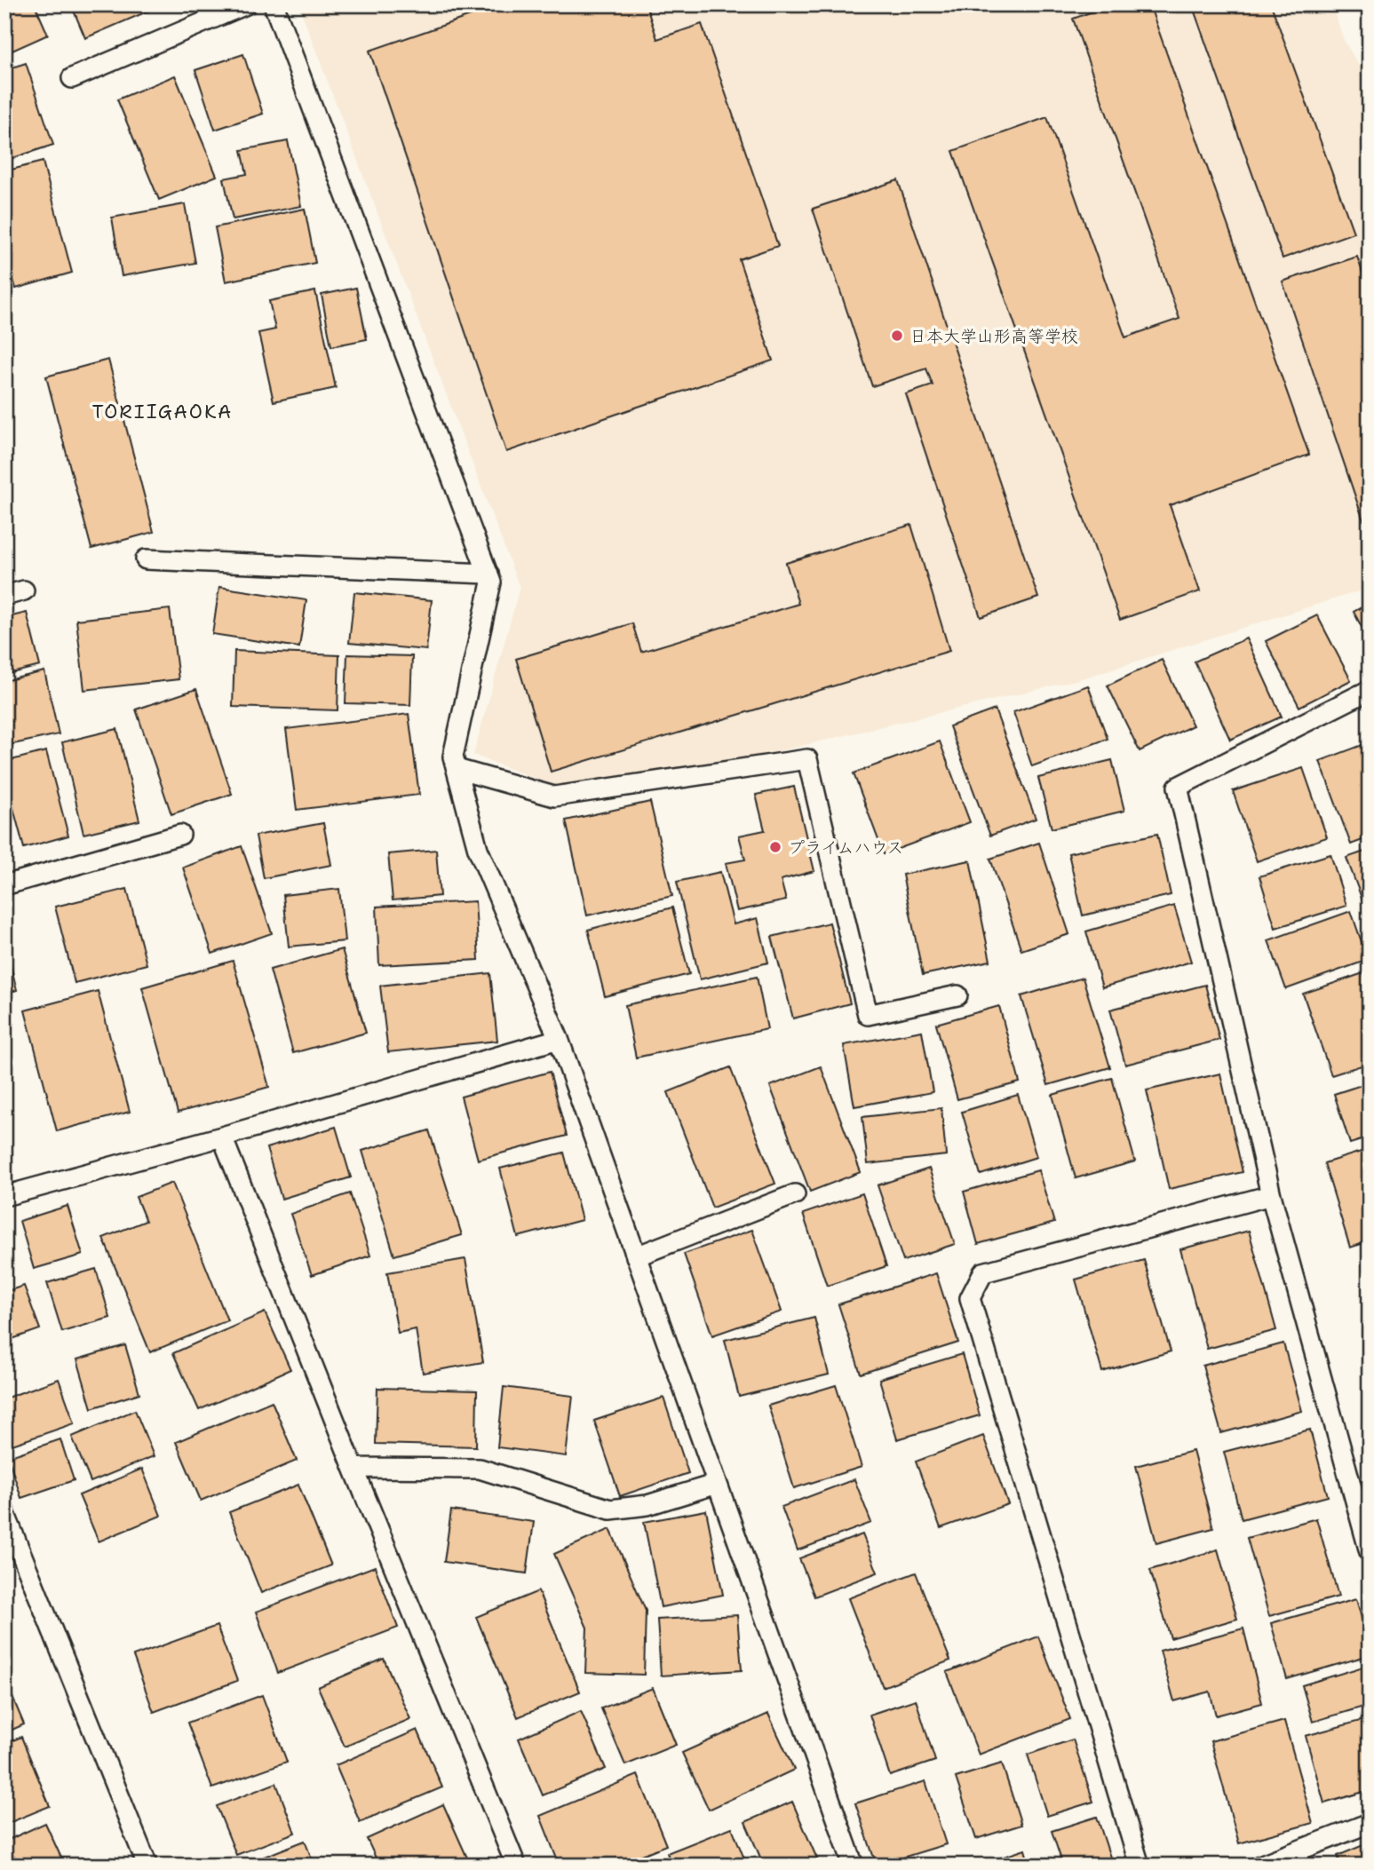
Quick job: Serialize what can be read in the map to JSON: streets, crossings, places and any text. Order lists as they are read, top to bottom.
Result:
{
  "districts": ["TORIIGAOKA"],
  "places": ["日本大学山形高等学校", "プライムハウス"]
}
